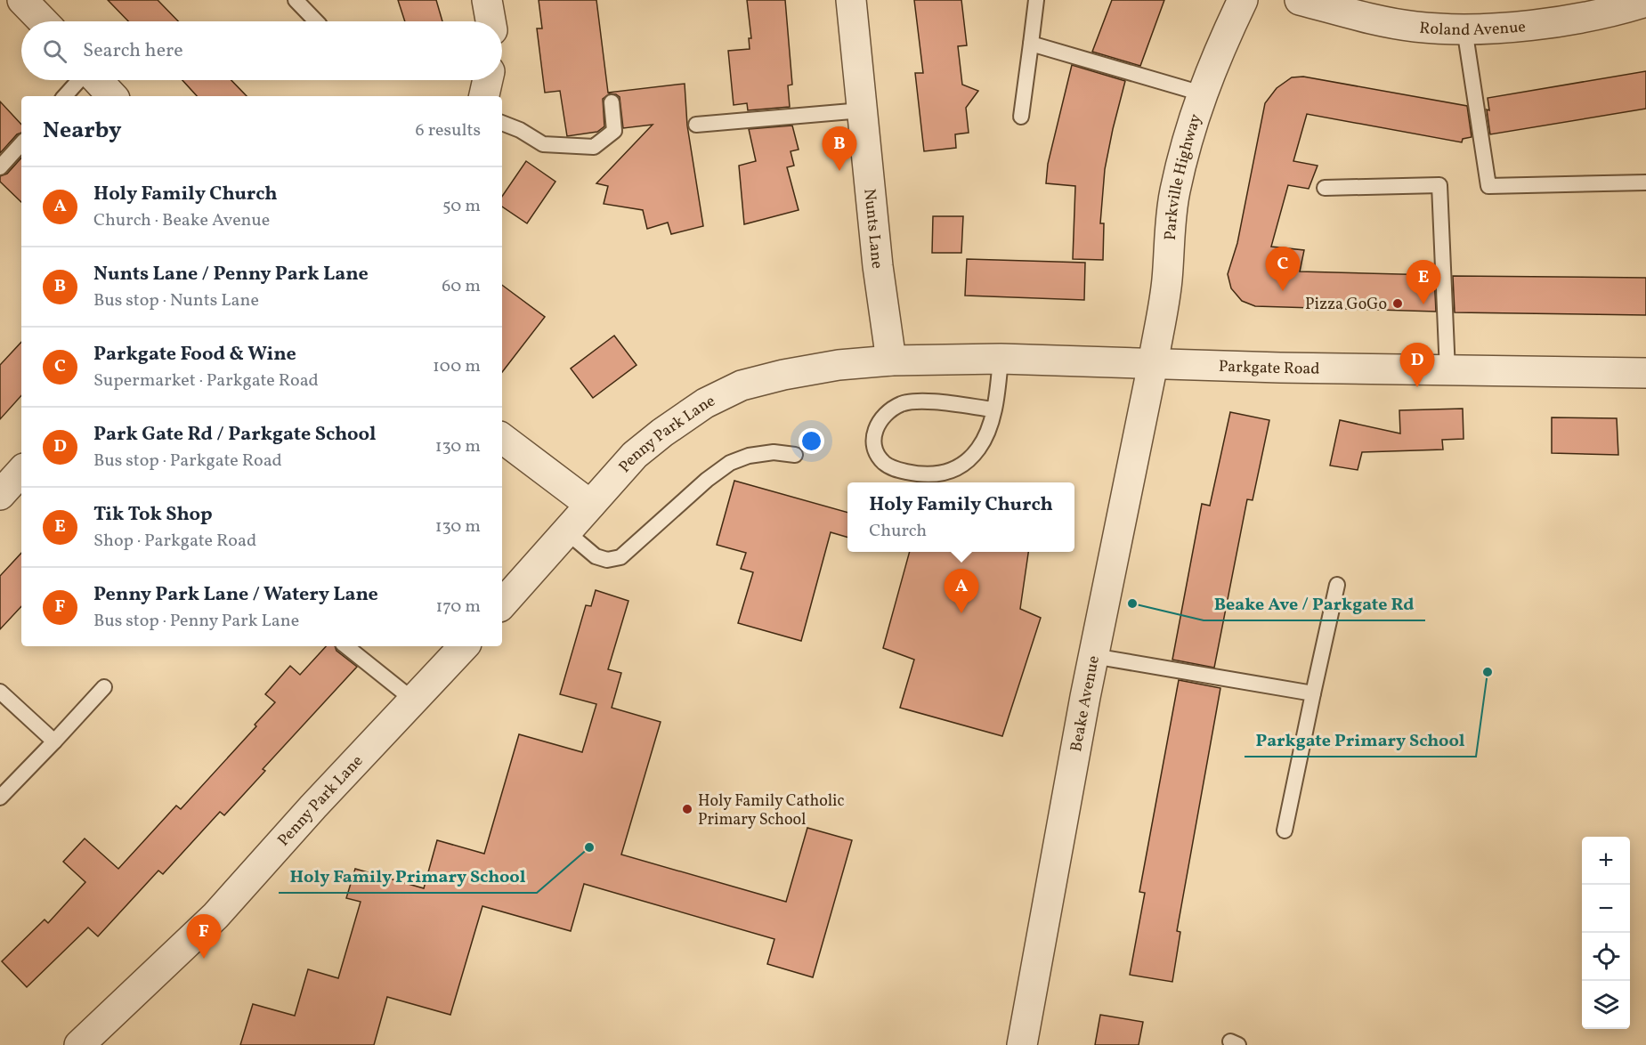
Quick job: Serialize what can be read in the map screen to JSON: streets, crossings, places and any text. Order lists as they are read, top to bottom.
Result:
{
  "streets": {
    "street": [
      "Roland Avenue",
      "Parkville Highway",
      "Nunts Lane",
      "Parkgate Road",
      "Penny Park Lane",
      "Beake Avenue"
    ]
  },
  "crossings": [
    ["Parkville Highway", "Parkgate Road"],
    ["Parkville Highway", "Beake Avenue"],
    ["Nunts Lane", "Parkgate Road"],
    ["Nunts Lane", "Penny Park Lane"],
    ["Parkgate Road", "Penny Park Lane"],
    ["Parkgate Road", "Beake Avenue"]
  ],
  "places": [
    "Pizza GoGo",
    "Beake Ave / Parkgate Rd",
    "Parkgate Primary School",
    "Holy Family Catholic Primary School",
    "Holy Family Primary School"
  ],
  "page": {
    "search": "Search here",
    "heading": ["Nearby", "6 results"],
    "pins": [
      "B",
      "C",
      "E",
      "D",
      "A",
      "F"
    ],
    "list": [
      {
        "mark": "A",
        "name": "Holy Family Church",
        "note": "Church · Beake Avenue",
        "value": "50 m"
      },
      {
        "mark": "B",
        "name": "Nunts Lane / Penny Park Lane",
        "note": "Bus stop · Nunts Lane",
        "value": "60 m"
      },
      {
        "mark": "C",
        "name": "Parkgate Food & Wine",
        "note": "Supermarket · Parkgate Road",
        "value": "100 m"
      },
      {
        "mark": "D",
        "name": "Park Gate Rd / Parkgate School",
        "note": "Bus stop · Parkgate Road",
        "value": "130 m"
      },
      {
        "mark": "E",
        "name": "Tik Tok Shop",
        "note": "Shop · Parkgate Road",
        "value": "130 m"
      },
      {
        "mark": "F",
        "name": "Penny Park Lane / Watery Lane",
        "note": "Bus stop · Penny Park Lane",
        "value": "170 m"
      }
    ],
    "popup": ["Holy Family Church", "Church"],
    "map_buttons": ["+", "−"]
  }
}
